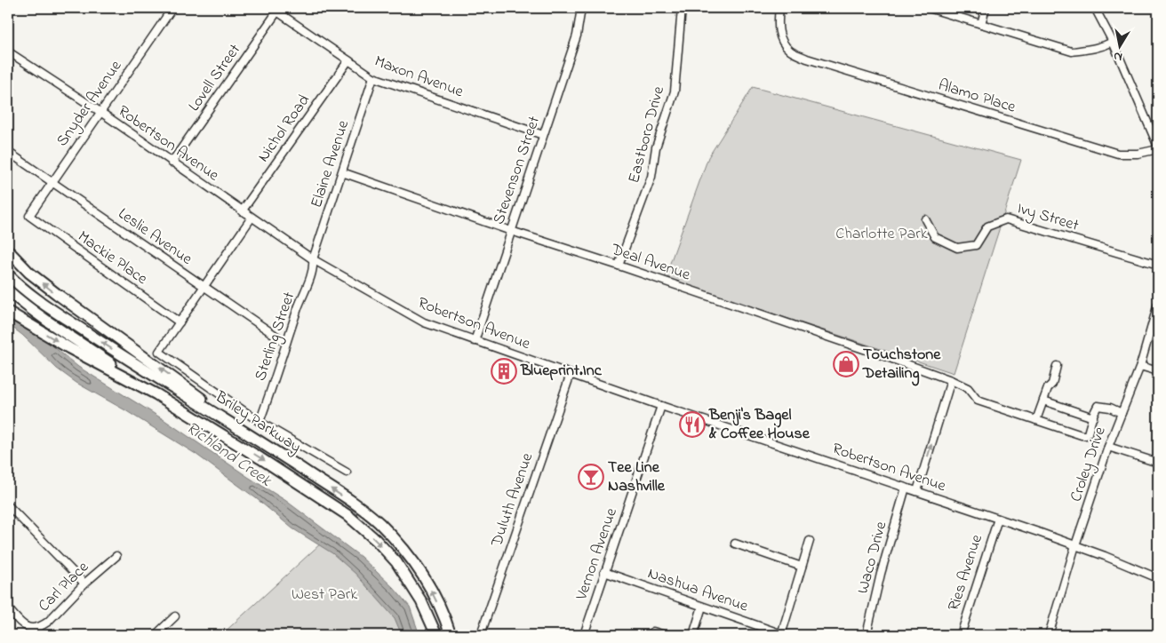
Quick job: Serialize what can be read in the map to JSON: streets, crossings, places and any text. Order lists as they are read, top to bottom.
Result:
{
  "streets": {
    "highway": ["Briley Parkway"],
    "street": [
      "Maxon Avenue",
      "Lovell Street",
      "Alamo Place",
      "Snyder Avenue",
      "Nichol Road",
      "Eastboro Drive",
      "Robertson Avenue",
      "Elaine Avenue",
      "Stevenson Street",
      "Ivy Street",
      "Leslie Avenue",
      "Mackie Place",
      "Deal Avenue",
      "Sterling Street",
      "Croley Drive",
      "Duluth Avenue",
      "Vernon Avenue",
      "Waco Drive",
      "Ries Avenue",
      "Carl Place",
      "Nashua Avenue"
    ]
  },
  "crossings": [
    ["Maxon Avenue", "Lovell Street"],
    ["Maxon Avenue", "Nichol Road"],
    ["Maxon Avenue", "Elaine Avenue"],
    ["Maxon Avenue", "Stevenson Street"],
    ["Lovell Street", "Robertson Avenue"],
    ["Snyder Avenue", "Robertson Avenue"],
    ["Snyder Avenue", "Leslie Avenue"],
    ["Snyder Avenue", "Mackie Place"],
    ["Nichol Road", "Robertson Avenue"],
    ["Eastboro Drive", "Deal Avenue"],
    ["Robertson Avenue", "Elaine Avenue"],
    ["Robertson Avenue", "Stevenson Street"],
    ["Robertson Avenue", "Sterling Street"],
    ["Robertson Avenue", "Croley Drive"],
    ["Robertson Avenue", "Duluth Avenue"],
    ["Robertson Avenue", "Vernon Avenue"],
    ["Robertson Avenue", "Waco Drive"],
    ["Robertson Avenue", "Ries Avenue"],
    ["Elaine Avenue", "Deal Avenue"],
    ["Elaine Avenue", "Sterling Street"],
    ["Stevenson Street", "Deal Avenue"],
    ["Leslie Avenue", "Sterling Street"],
    ["Vernon Avenue", "Nashua Avenue"]
  ],
  "water": ["Richland Creek"],
  "parks": ["Charlotte Park", "West Park"],
  "places": {
    "shop": ["Touchstone Detailing"],
    "building": ["Blueprint.Inc"],
    "restaurant": ["Benji's Bagel & Coffee House"],
    "bar": ["Tee Line Nashville"]
  },
  "north": "bottom"
}
